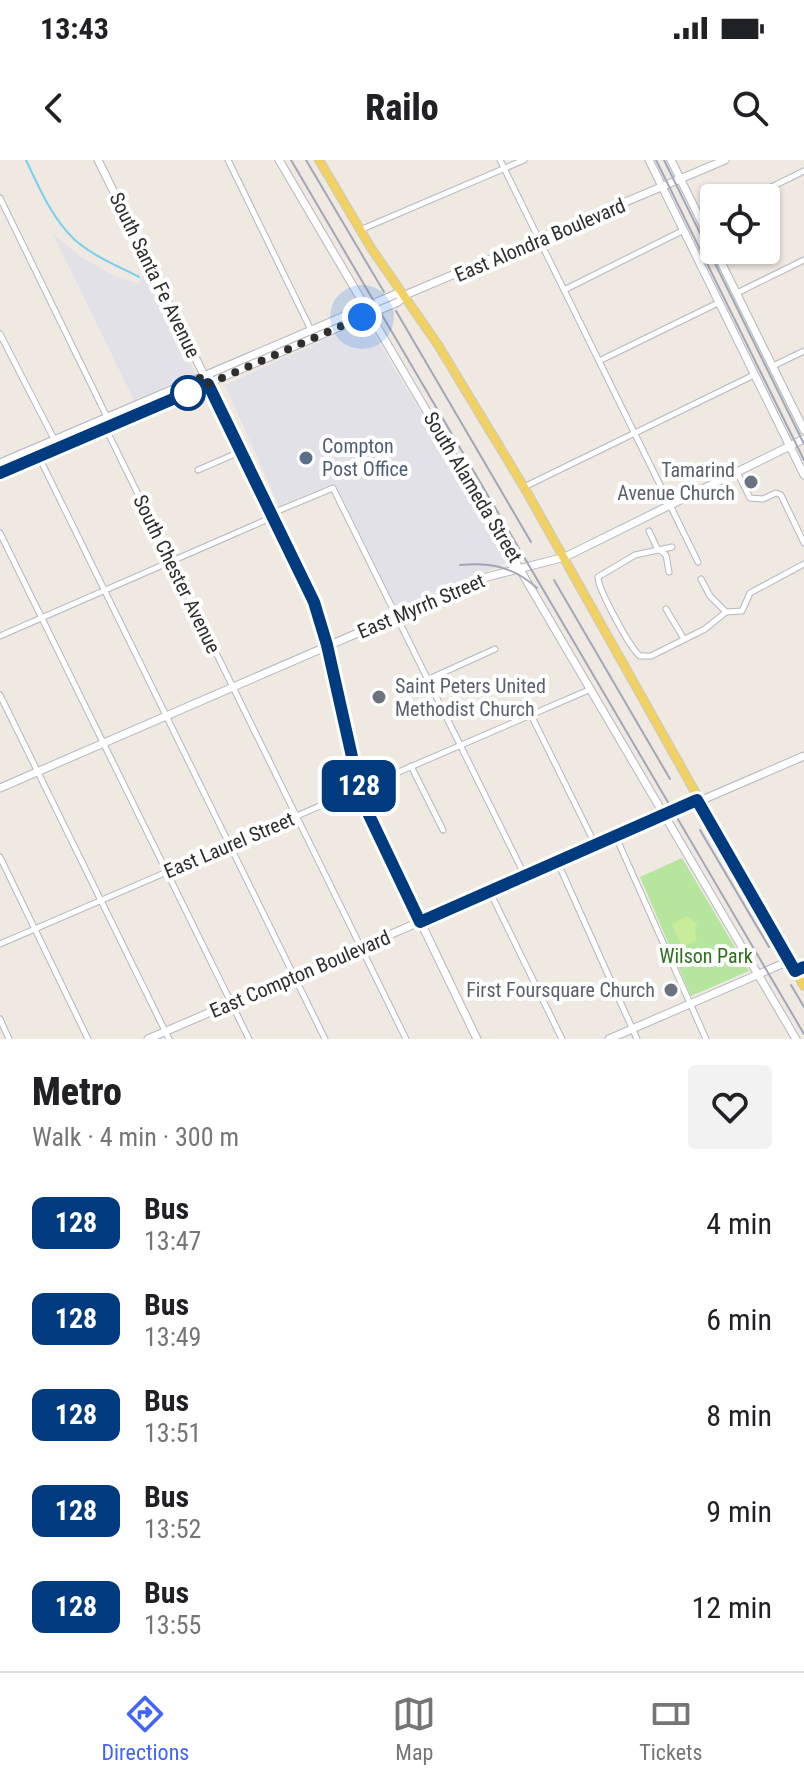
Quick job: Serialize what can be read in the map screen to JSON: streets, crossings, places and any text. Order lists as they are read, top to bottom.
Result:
{
  "streets": {
    "main road": [
      "East Alondra Boulevard",
      "South Santa Fe Avenue",
      "South Alameda Street",
      "East Myrrh Street",
      "East Compton Boulevard"
    ],
    "street": ["South Chester Avenue", "East Laurel Street"]
  },
  "crossings": [
    ["East Alondra Boulevard", "South Santa Fe Avenue"],
    ["East Alondra Boulevard", "South Alameda Street"],
    ["East Alondra Boulevard", "South Chester Avenue"],
    ["South Santa Fe Avenue", "East Myrrh Street"],
    ["South Santa Fe Avenue", "East Laurel Street"],
    ["South Santa Fe Avenue", "East Compton Boulevard"],
    ["South Alameda Street", "East Myrrh Street"],
    ["South Alameda Street", "East Laurel Street"],
    ["South Alameda Street", "East Compton Boulevard"],
    ["South Chester Avenue", "East Myrrh Street"],
    ["South Chester Avenue", "East Laurel Street"],
    ["South Chester Avenue", "East Compton Boulevard"]
  ],
  "parks": ["Wilson Park"],
  "places": [
    "Compton Post Office",
    "Tamarind Avenue Church",
    "Saint Peters United Methodist Church",
    "First Foursquare Church"
  ],
  "lines": ["bus line 128"],
  "page": {
    "status": "13:43",
    "header": "Railo",
    "on_map": "128",
    "heading": ["Metro", "Walk · 4 min · 300 m"],
    "list": [
      {
        "mark": "128",
        "name": "Bus",
        "note": "13:47",
        "value": "4 min"
      },
      {
        "mark": "128",
        "name": "Bus",
        "note": "13:49",
        "value": "6 min"
      },
      {
        "mark": "128",
        "name": "Bus",
        "note": "13:51",
        "value": "8 min"
      },
      {
        "mark": "128",
        "name": "Bus",
        "note": "13:52",
        "value": "9 min"
      },
      {
        "mark": "128",
        "name": "Bus",
        "note": "13:55",
        "value": "12 min"
      }
    ],
    "tabs": ["Directions", "Map", "Tickets"]
  }
}
